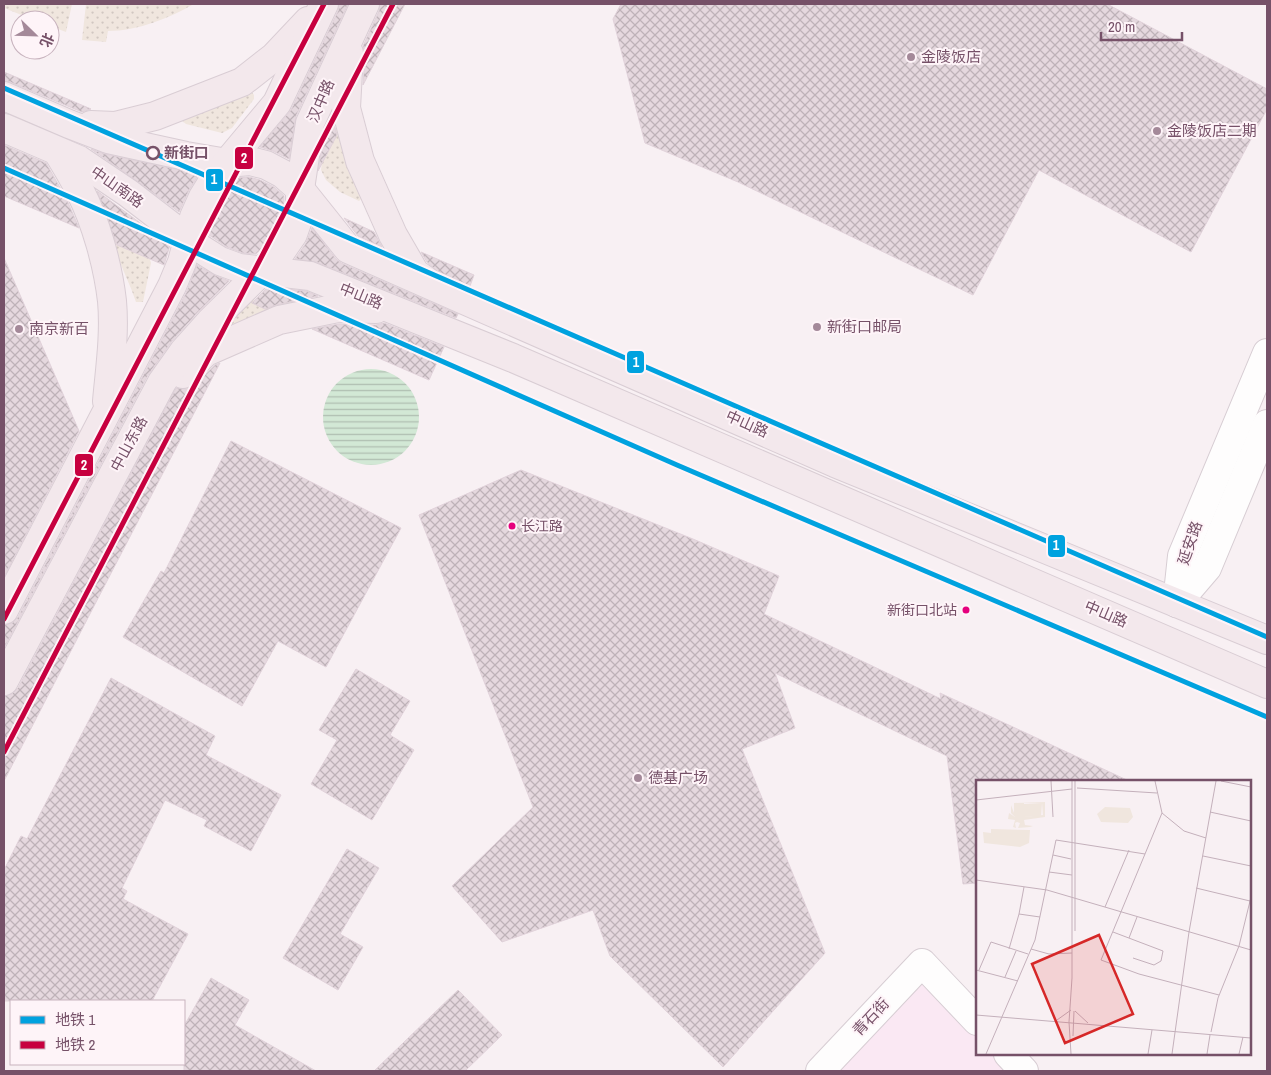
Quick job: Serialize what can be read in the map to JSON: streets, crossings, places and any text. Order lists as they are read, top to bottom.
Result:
{
  "streets": {
    "main road": [
      "汉中路",
      "中山南路",
      "中山路",
      "中山东路"
    ],
    "street": ["延安路", "青石街"]
  },
  "crossings": [
    ["汉中路", "中山南路"],
    ["汉中路", "中山路"],
    ["汉中路", "中山东路"],
    ["中山南路", "中山路"],
    ["中山南路", "中山东路"],
    ["中山路", "中山东路"],
    ["中山路", "延安路"]
  ],
  "places": [
    "金陵饭店",
    "金陵饭店二期",
    "新街口",
    "新街口邮局",
    "南京新百",
    "长江路",
    "新街口北站",
    "德基广场"
  ],
  "lines": ["metro line 2", "metro line 1"],
  "legend": ["地铁 1", "地铁 2"],
  "scale_bar": "20 m",
  "north": "bottom right"
}
